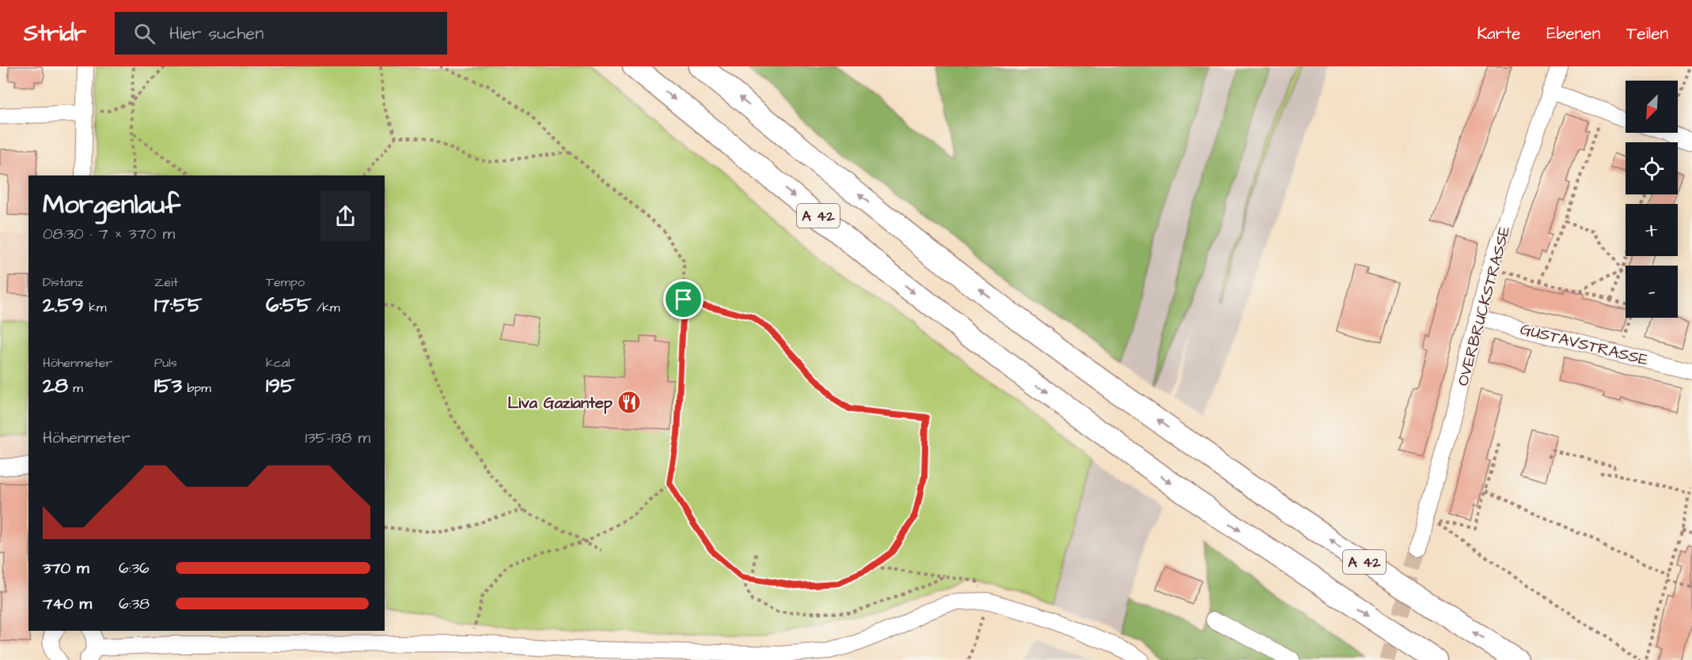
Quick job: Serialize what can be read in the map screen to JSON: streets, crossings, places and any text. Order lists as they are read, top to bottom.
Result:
{
  "streets": {
    "highway": ["A 42"],
    "street": ["OVERBRUCKSTRASSE", "GUSTAVSTRASSE"]
  },
  "crossings": [
    ["OVERBRUCKSTRASSE", "GUSTAVSTRASSE"]
  ],
  "places": {
    "restaurant": ["Liva Gaziantep"]
  },
  "north": "bottom left",
  "page": {
    "header": "Stridr",
    "search": "Hier suchen",
    "nav": ["Karte", "Ebenen", "Teilen"],
    "map_buttons": ["+", "−"],
    "heading": ["Morgenlauf", "08:30 · 7 × 370 m"],
    "stats": [
      ["Distanz", "2.59 km"],
      ["Zeit", "17:55"],
      ["Tempo", "6:55 /km"],
      ["Höhenmeter", "28 m"],
      ["Puls", "153 bpm"],
      ["kcal", "195"]
    ],
    "chart": ["Höhenmeter", "135–138 m"],
    "list": [
      {
        "name": "370 m",
        "note": "6:36"
      },
      {
        "name": "740 m",
        "note": "6:38"
      }
    ]
  }
}
